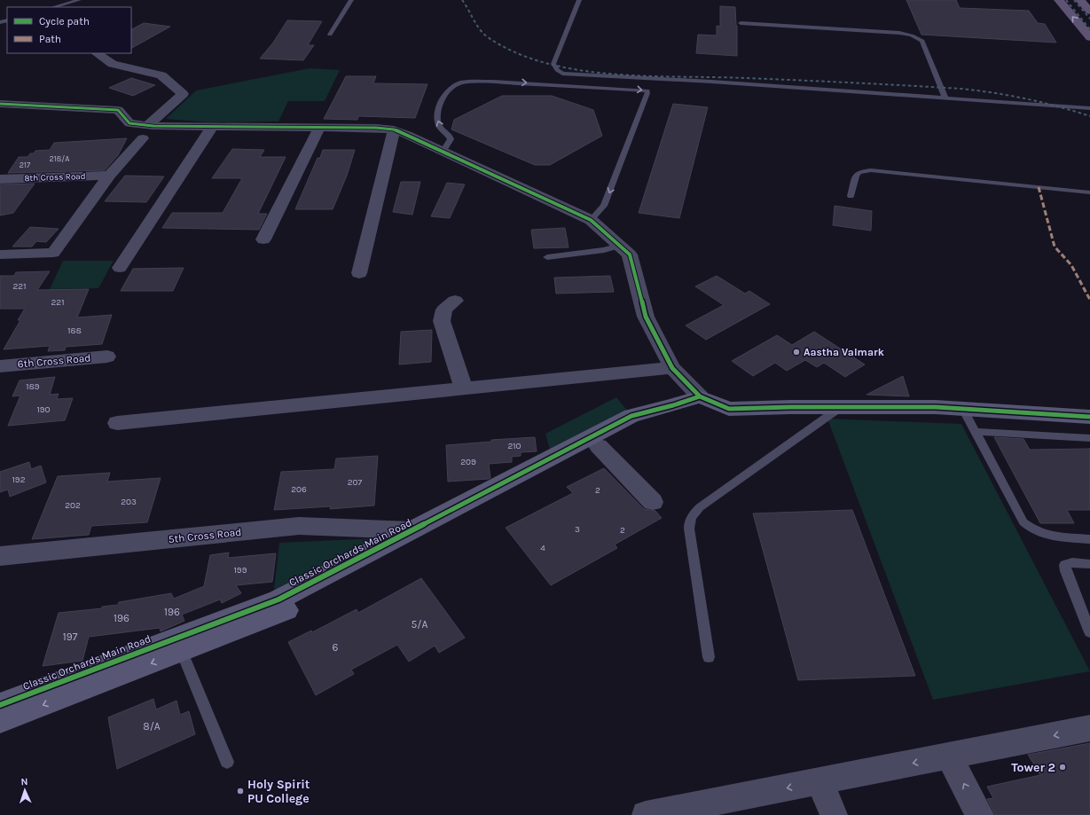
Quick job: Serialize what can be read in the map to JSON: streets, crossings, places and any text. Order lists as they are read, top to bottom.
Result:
{
  "streets": {
    "street": [
      "8th Cross Road",
      "6th Cross Road",
      "5th Cross Road",
      "Classic Orchards Main Road"
    ]
  },
  "crossings": [
    ["5th Cross Road", "Classic Orchards Main Road"]
  ],
  "places": ["Aastha Valmark", "Tower 2", "Holy Spirit PU College"],
  "house_numbers": [
    "218/A",
    "217",
    "221",
    "221",
    "188",
    "189",
    "190",
    "210",
    "209",
    "192",
    "207",
    "206",
    "2",
    "203",
    "202",
    "3",
    "2",
    "4",
    "199",
    "196",
    "196",
    "5/A",
    "197",
    "6",
    "8/A"
  ],
  "legend": ["Cycle path", "Path"],
  "north": "top"
}
